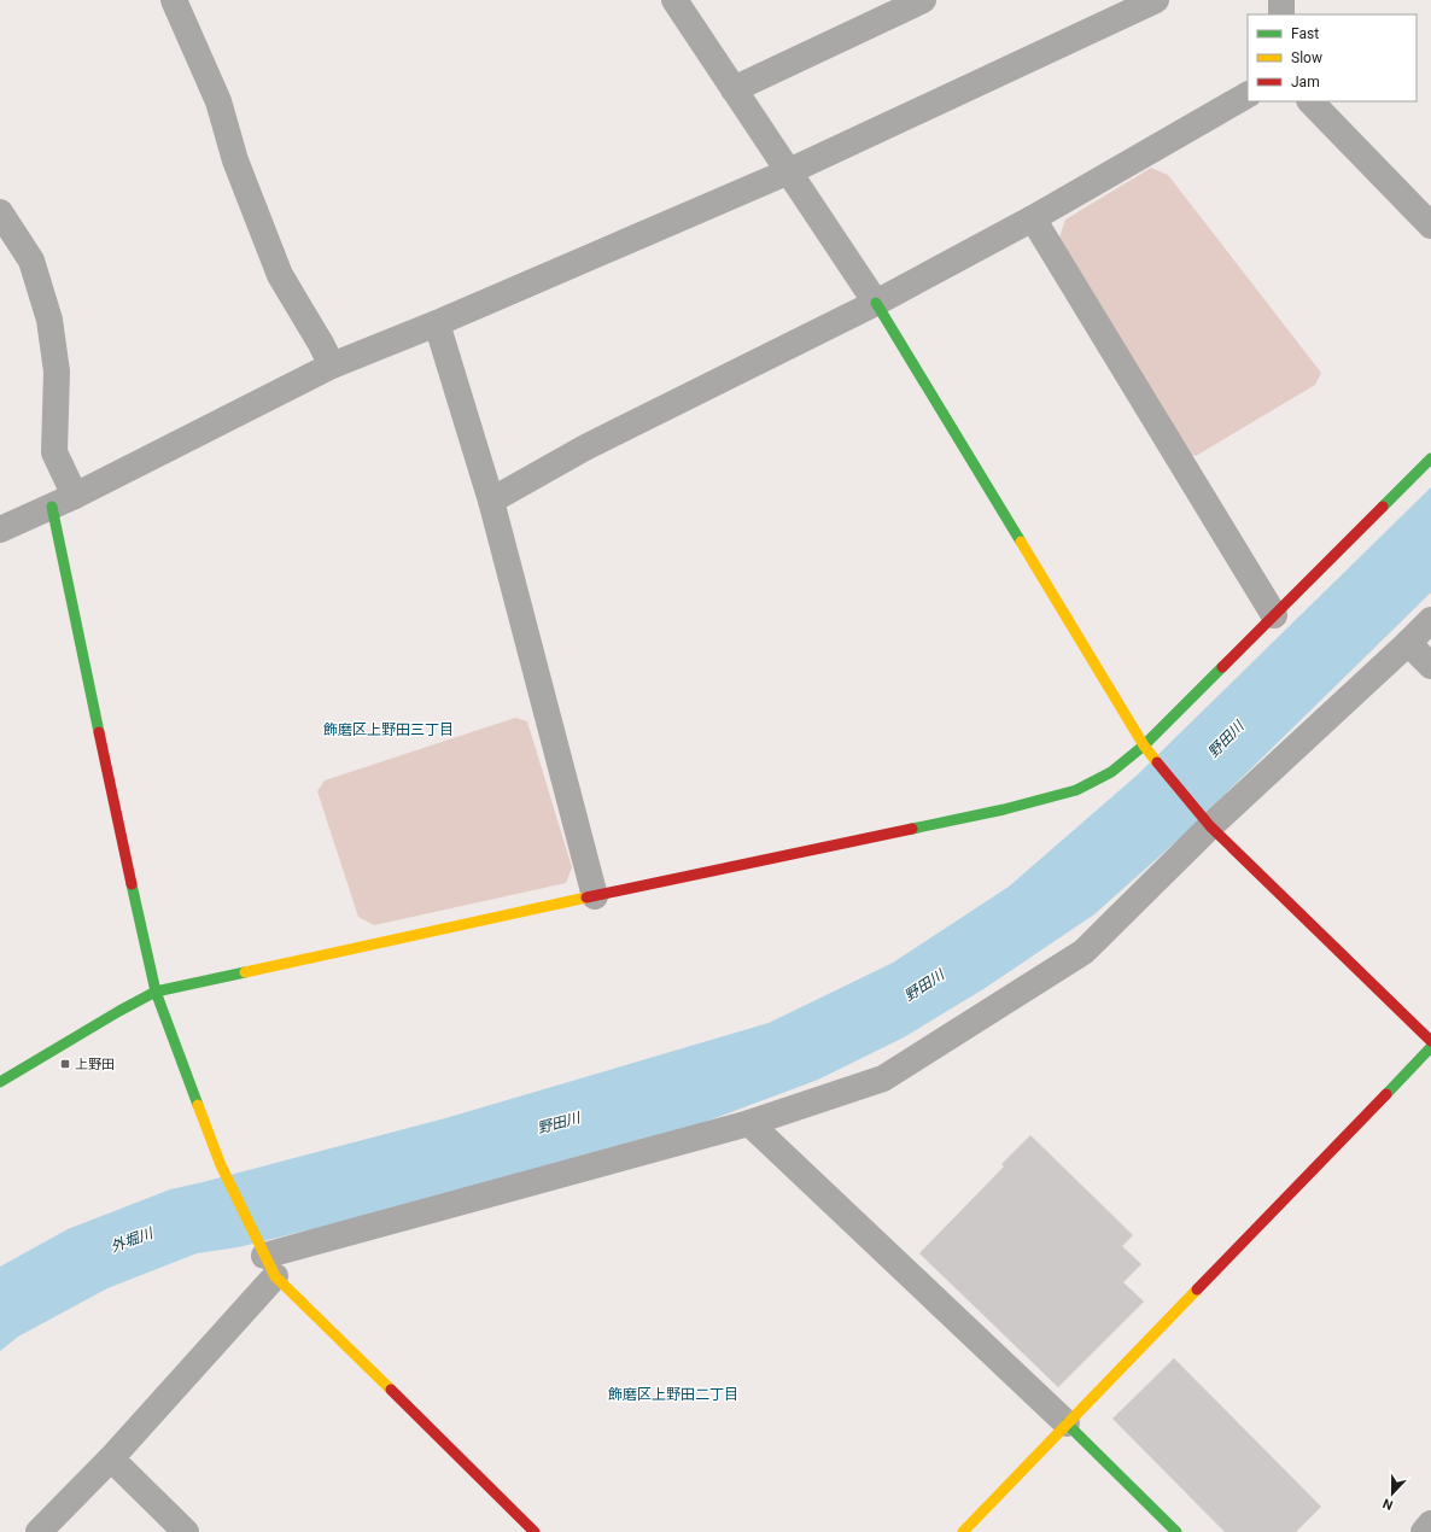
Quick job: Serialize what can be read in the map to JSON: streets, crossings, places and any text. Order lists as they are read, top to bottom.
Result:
{
  "districts": ["飾磨区上野田三丁目", "飾磨区上野田二丁目"],
  "water": ["野田川", "外堀川"],
  "places": {
    "transit": ["上野田"]
  },
  "legend": ["Fast", "Slow", "Jam"],
  "north": "bottom"
}
